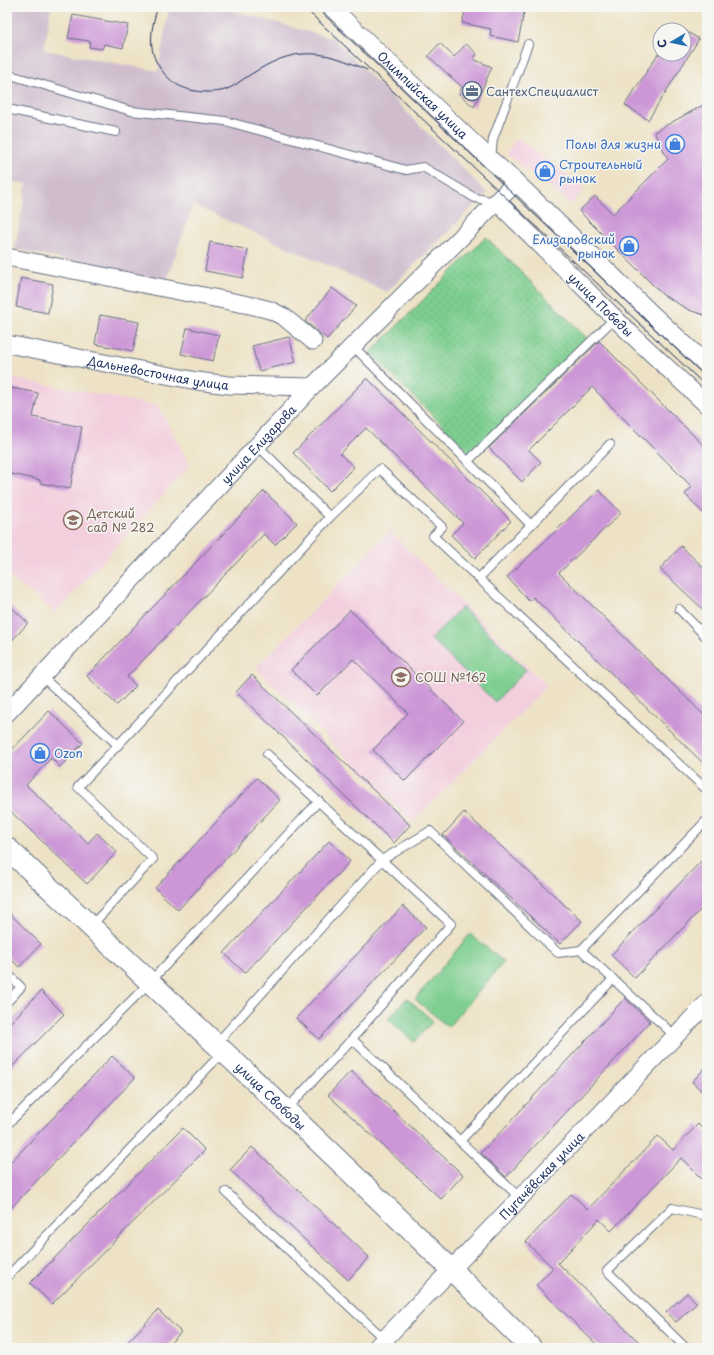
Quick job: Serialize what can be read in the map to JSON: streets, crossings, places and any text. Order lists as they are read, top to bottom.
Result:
{
  "streets": {
    "street": [
      "Олимпийская улица",
      "улица Победы",
      "Дальневосточная улица",
      "улица Елизарова",
      "улица Свободы",
      "Пугачёвская улица"
    ]
  },
  "crossings": [
    ["Олимпийская улица", "улица Елизарова"],
    ["улица Победы", "улица Елизарова"],
    ["Дальневосточная улица", "улица Елизарова"],
    ["улица Свободы", "Пугачёвская улица"]
  ],
  "places": {
    "office": ["СантехСпециалист"],
    "shop": [
      "Полы для жизни",
      "Строительный рынок",
      "Елизаровский рынок",
      "Ozon"
    ],
    "school or university": ["Детский сад № 282", "СОШ №162"]
  },
  "north": "left"
}
